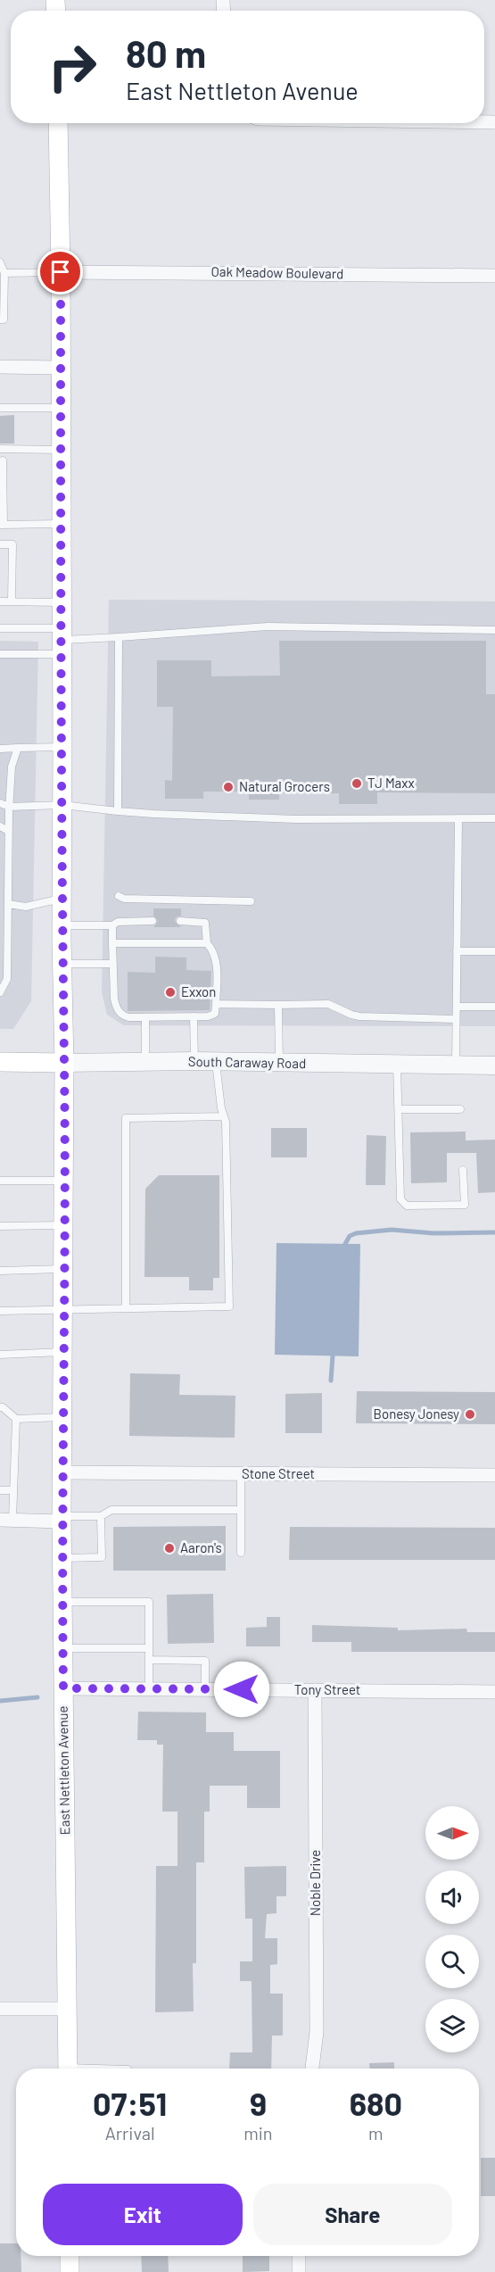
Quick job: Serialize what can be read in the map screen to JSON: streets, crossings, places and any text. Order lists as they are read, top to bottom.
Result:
{
  "streets": {
    "main road": ["South Caraway Road", "East Nettleton Avenue"],
    "street": [
      "Oak Meadow Boulevard",
      "Stone Street",
      "Tony Street",
      "Noble Drive"
    ]
  },
  "crossings": [
    ["Oak Meadow Boulevard", "East Nettleton Avenue"],
    ["South Caraway Road", "East Nettleton Avenue"],
    ["Stone Street", "East Nettleton Avenue"],
    ["Tony Street", "East Nettleton Avenue"],
    ["Tony Street", "Noble Drive"]
  ],
  "places": [
    "TJ Maxx",
    "Natural Grocers",
    "Exxon",
    "Bonesy Jonesy",
    "Aaron's"
  ],
  "north": "right",
  "page": {
    "turn": ["80 m", "East Nettleton Avenue"],
    "eta": [
      "07:51",
      "Arrival",
      "9",
      "min",
      "680",
      "m"
    ],
    "buttons": ["Exit", "Share"]
  }
}
